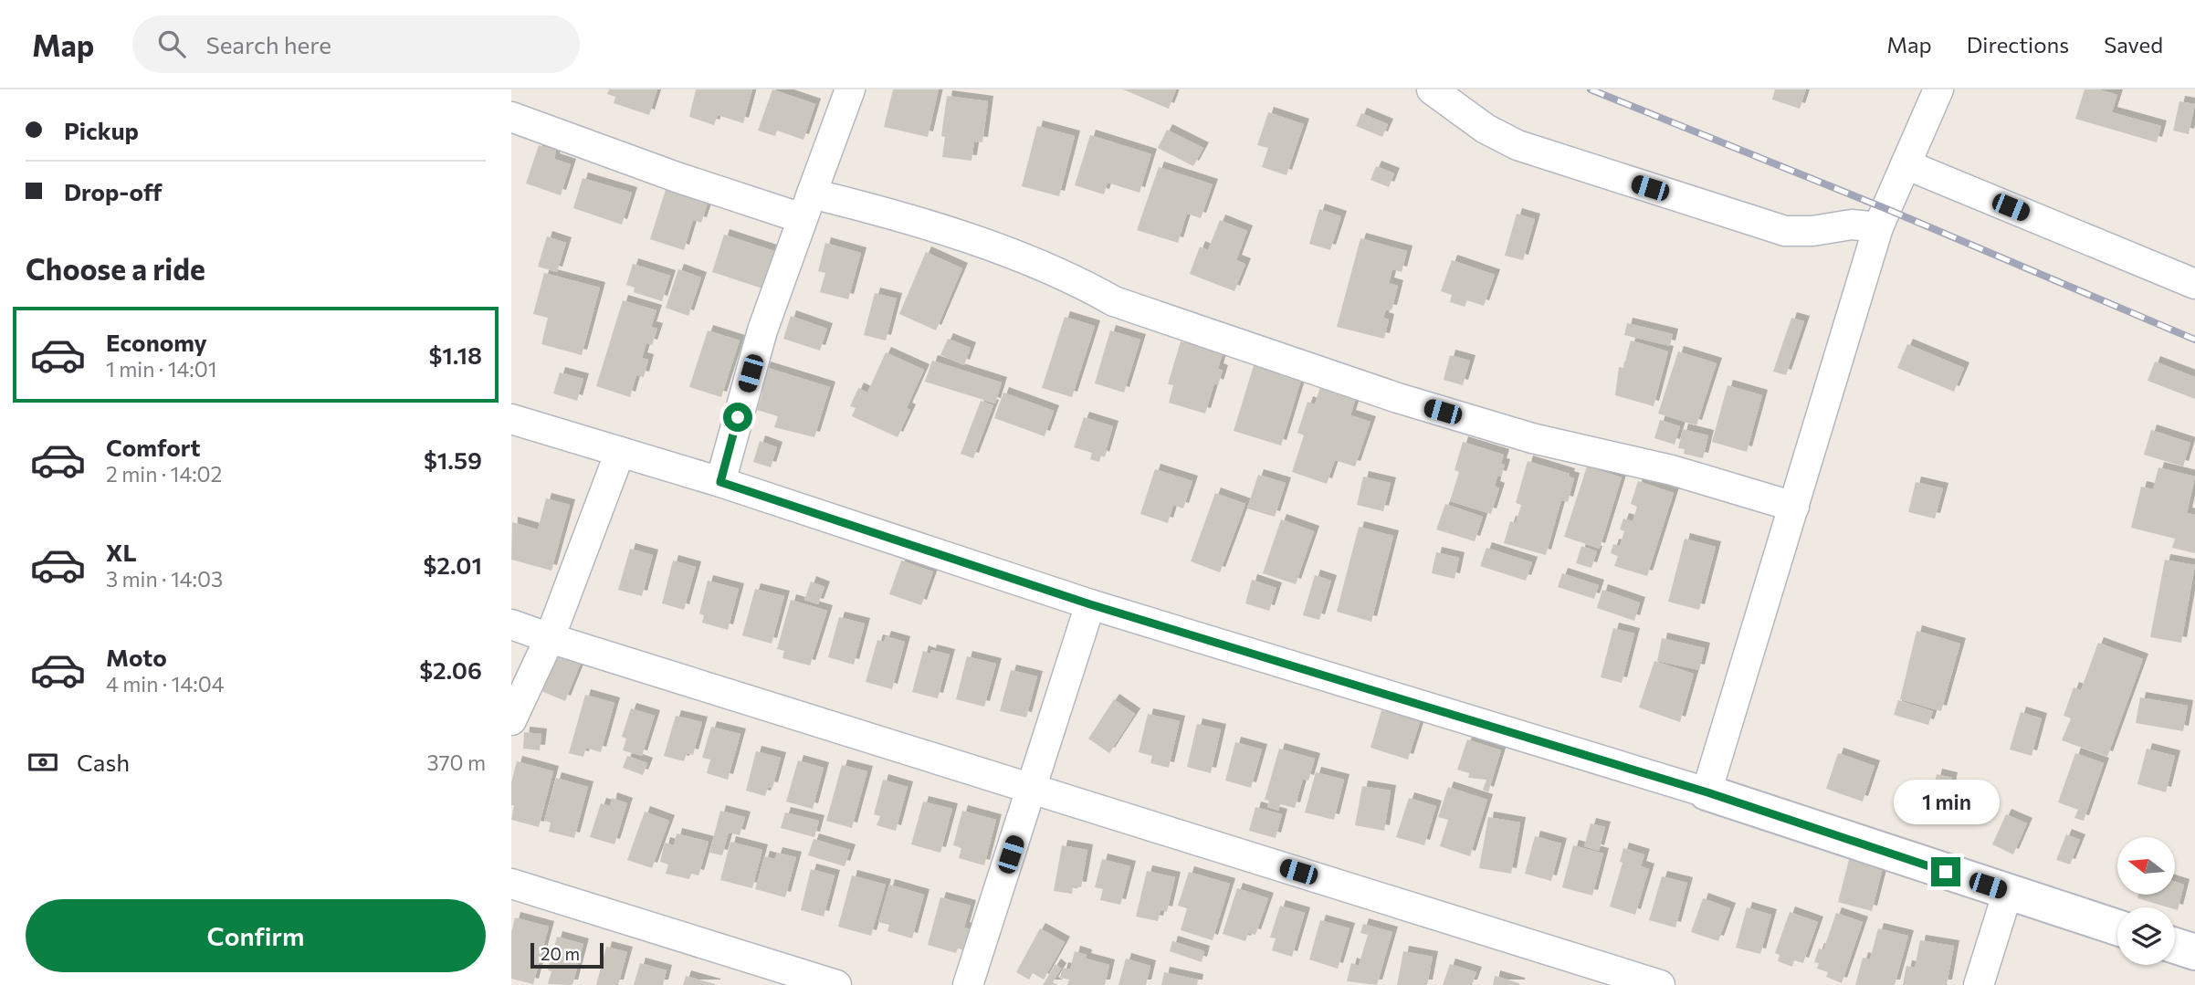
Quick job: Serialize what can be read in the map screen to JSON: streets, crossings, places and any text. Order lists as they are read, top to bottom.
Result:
{
  "scale_bar": "20 m",
  "north": "left",
  "page": {
    "header": "Map",
    "search": "Search here",
    "nav": ["Map", "Directions", "Saved"],
    "banner": ["Pickup", "Drop-off"],
    "heading": "Choose a ride",
    "list": [
      {
        "name": "Economy",
        "note": "1 min · 14:01",
        "value": "$1.18"
      },
      {
        "name": "Comfort",
        "note": "2 min · 14:02",
        "value": "$1.59"
      },
      {
        "name": "XL",
        "note": "3 min · 14:03",
        "value": "$2.01"
      },
      {
        "name": "Moto",
        "note": "4 min · 14:04",
        "value": "$2.06"
      }
    ],
    "pay": ["Cash", "370 m"],
    "bubble": "1 min",
    "buttons": "Confirm",
    "scale": "20 m"
  }
}
